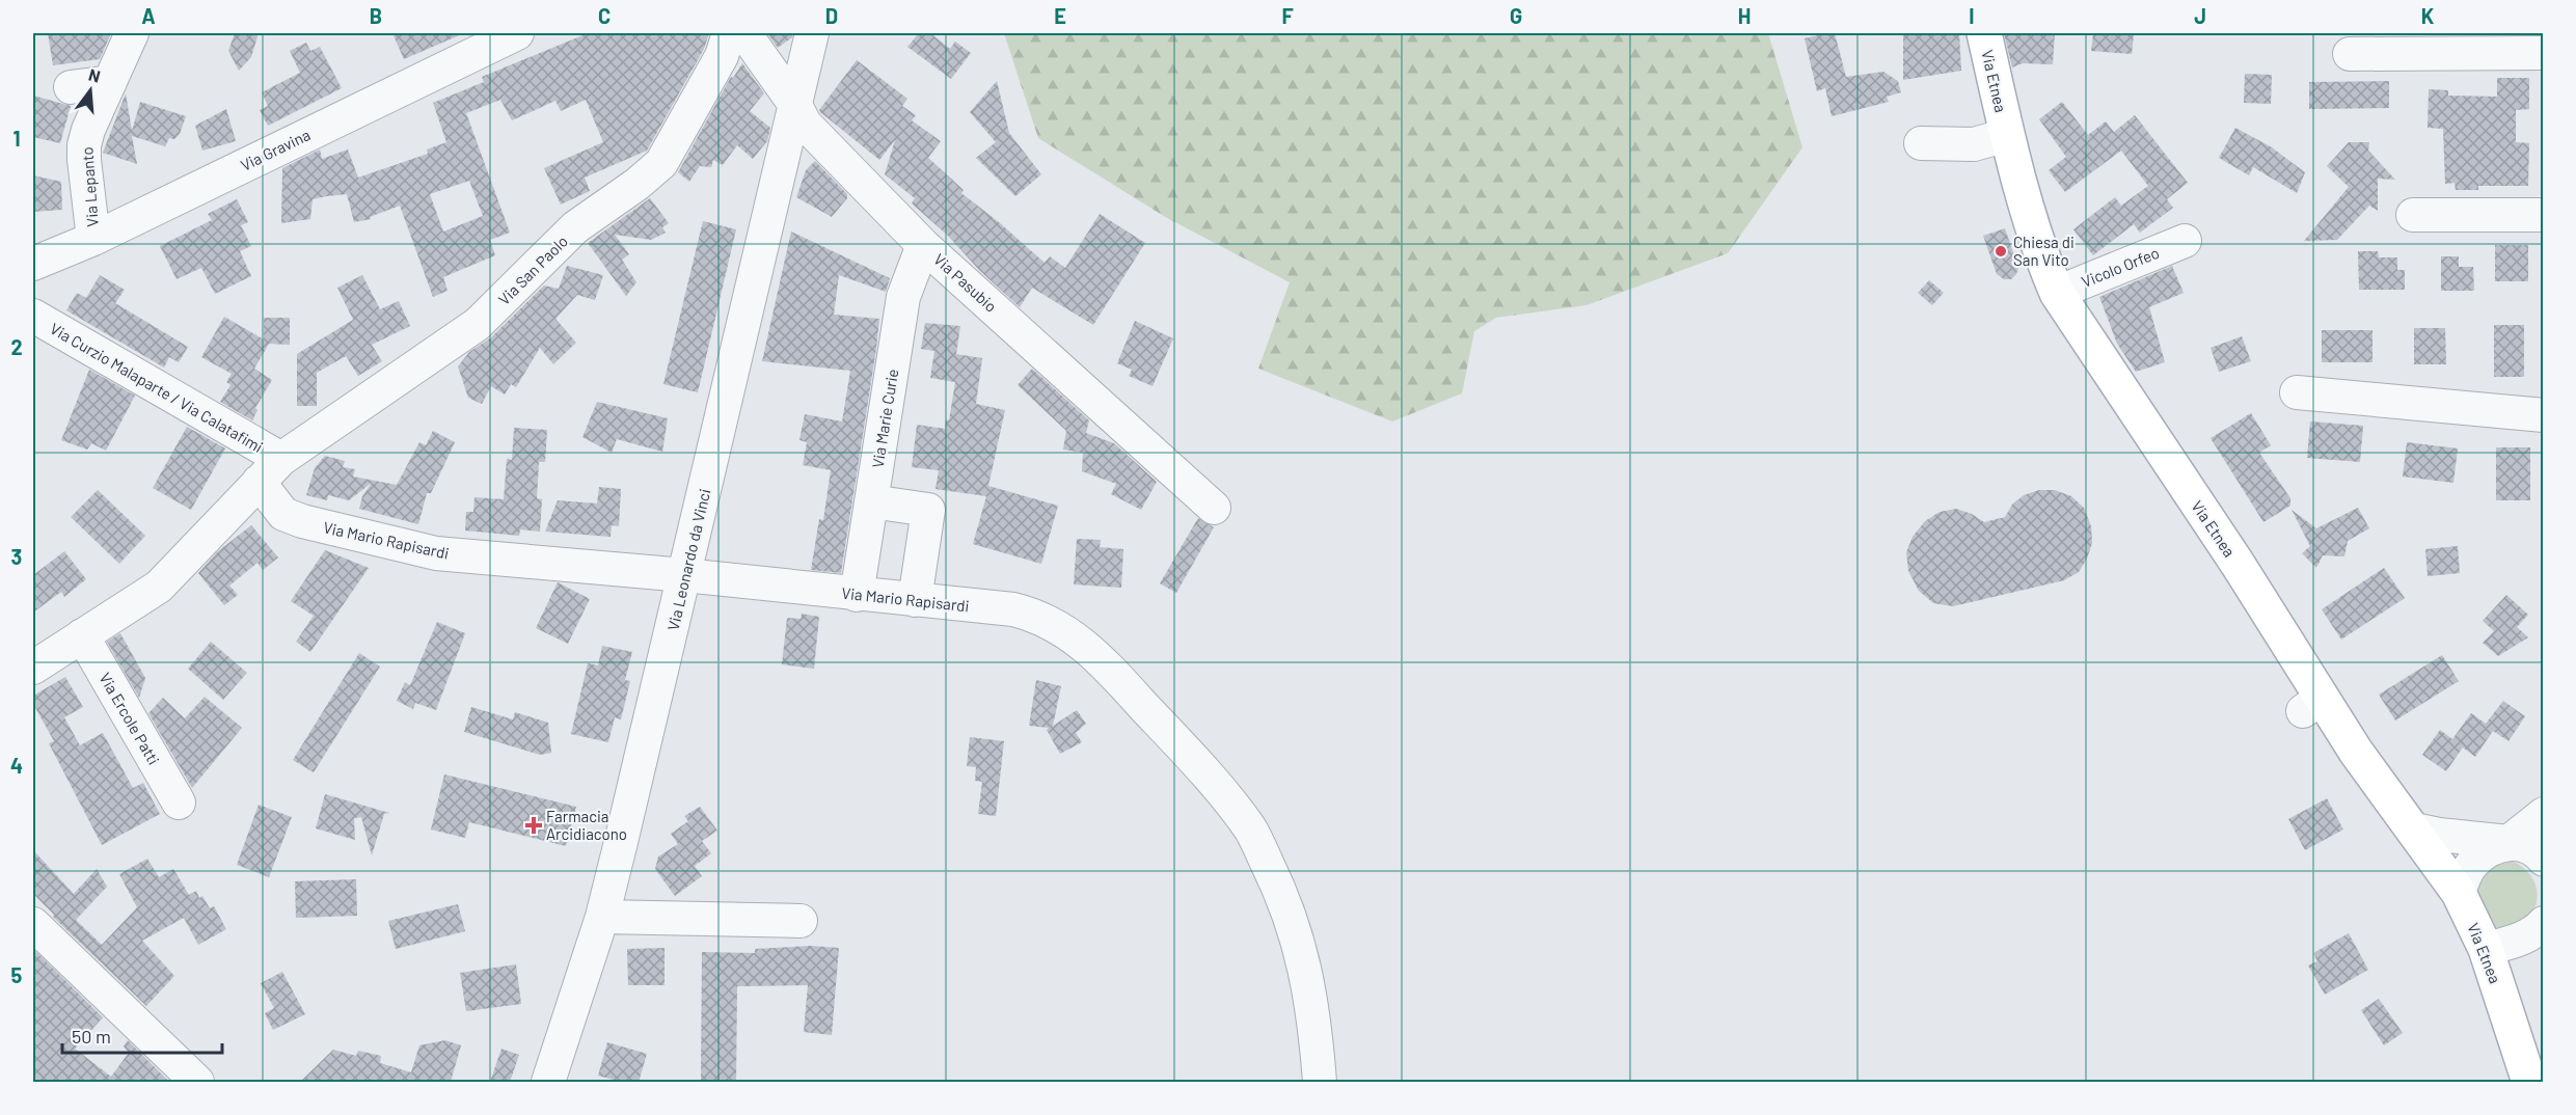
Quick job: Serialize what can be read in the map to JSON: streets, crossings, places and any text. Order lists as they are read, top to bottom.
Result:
{
  "streets": {
    "main road": ["Via Etnea"],
    "street": [
      "Via Gravina",
      "Via Lepanto",
      "Vicolo Orfeo",
      "Via San Paolo",
      "Via Pasubio",
      "Via Curzio Malaparte / Via Calatafimi",
      "Via Marie Curie",
      "Via Mario Rapisardi",
      "Via Leonardo da Vinci",
      "Via Ercole Patti"
    ]
  },
  "crossings": [
    ["Via Etnea", "Vicolo Orfeo"],
    ["Via Gravina", "Via Lepanto"],
    ["Via San Paolo", "Via Curzio Malaparte / Via Calatafimi"],
    ["Via San Paolo", "Via Mario Rapisardi"],
    ["Via San Paolo", "Via Ercole Patti"],
    ["Via Pasubio", "Via Marie Curie"],
    ["Via Pasubio", "Via Leonardo da Vinci"],
    ["Via Marie Curie", "Via Mario Rapisardi"],
    ["Via Mario Rapisardi", "Via Leonardo da Vinci"]
  ],
  "places": {
    "other": ["Chiesa di San Vito"],
    "health": ["Farmacia Arcidiacono"]
  },
  "scale_bar": "50 m",
  "north": "top",
  "grid": {
    "columns": [
      "A",
      "B",
      "C",
      "D",
      "E",
      "F",
      "G",
      "H",
      "I",
      "J",
      "K"
    ],
    "rows": [
      "1",
      "2",
      "3",
      "4",
      "5"
    ]
  }
}
